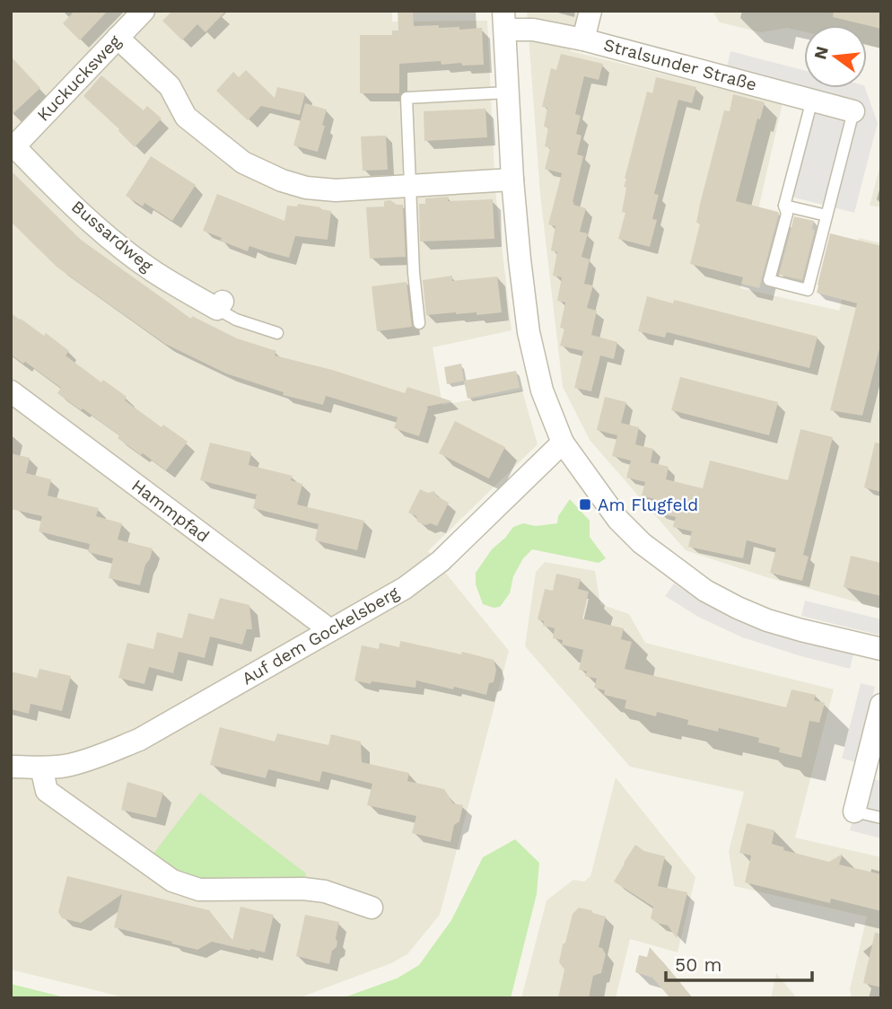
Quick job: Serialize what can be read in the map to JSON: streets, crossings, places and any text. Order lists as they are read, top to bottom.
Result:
{
  "streets": {
    "street": [
      "Stralsunder Straße",
      "Kuckucksweg",
      "Bussardweg",
      "Hammpfad",
      "Auf dem Gockelsberg"
    ]
  },
  "crossings": [
    ["Kuckucksweg", "Bussardweg"],
    ["Hammpfad", "Auf dem Gockelsberg"]
  ],
  "places": {
    "transit": ["Am Flugfeld"]
  },
  "scale_bar": "50 m",
  "north": "left"
}
